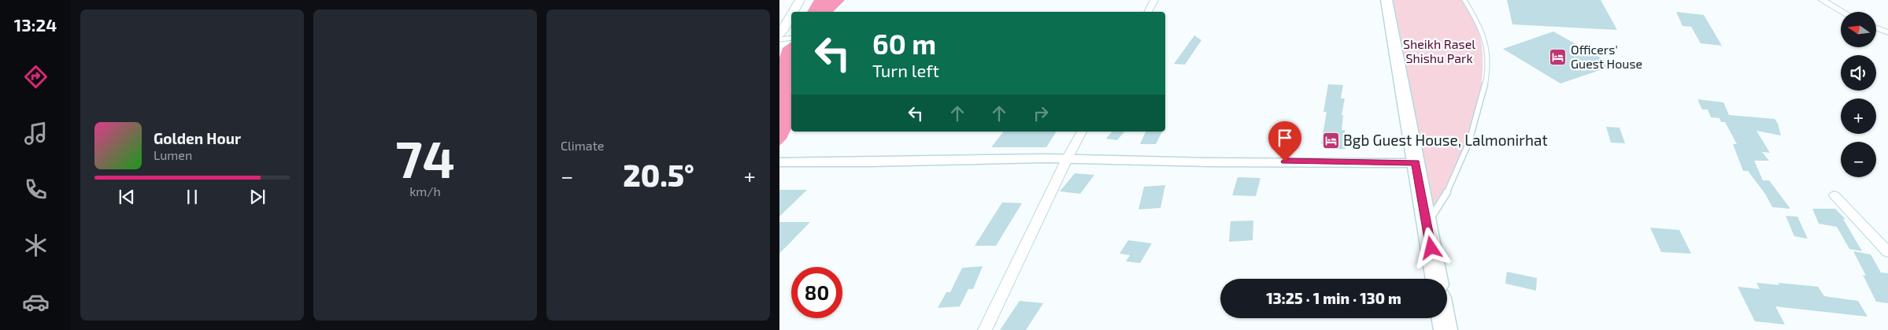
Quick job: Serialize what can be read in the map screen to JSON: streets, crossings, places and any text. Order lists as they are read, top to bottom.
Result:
{
  "parks": ["Sheikh Rasel Shishu Park"],
  "places": {
    "hotel": ["Officers' Guest House", "Bgb Guest House, Lalmonirhat"]
  },
  "north": "left",
  "page": {
    "tabs": "13:24",
    "tile": [
      ["74", "km/h"],
      "Climate"
    ],
    "map_buttons": ["+", "−"],
    "turn": ["60 m", "Turn left"],
    "song": ["Golden Hour", "Lumen"],
    "heat": ["−", "20.5°", "+"],
    "limit": "80",
    "trip": "13:25 · 1 min · 130 m"
  }
}
